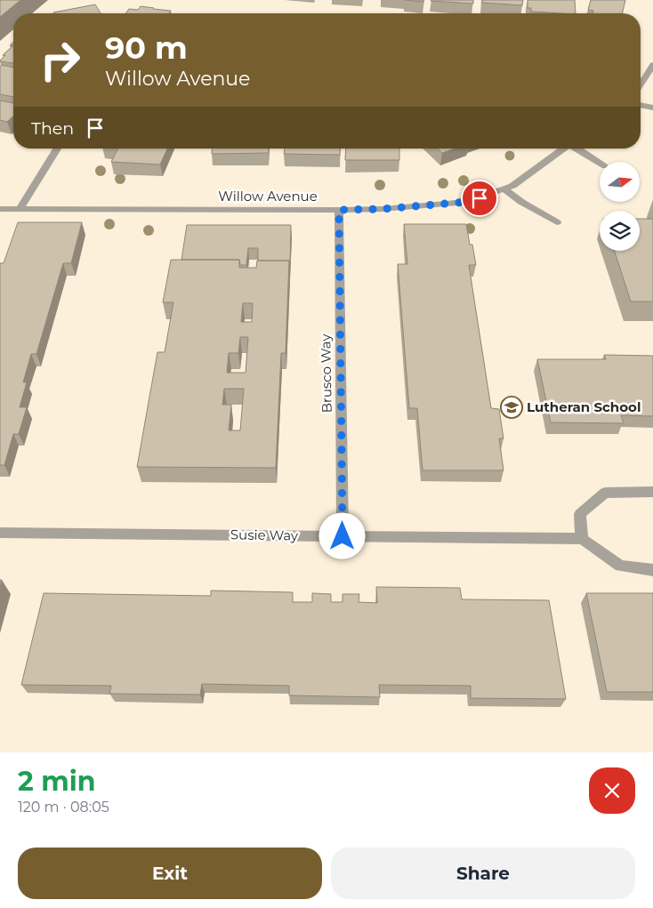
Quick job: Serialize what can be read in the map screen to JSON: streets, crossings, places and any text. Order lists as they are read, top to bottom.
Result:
{
  "streets": {
    "street": ["Willow Avenue", "Brusco Way", "Susie Way"]
  },
  "crossings": [
    ["Willow Avenue", "Brusco Way"],
    ["Brusco Way", "Susie Way"]
  ],
  "places": {
    "school or university": ["Lutheran School"]
  },
  "north": "right",
  "page": {
    "turn": ["90 m", "Willow Avenue"],
    "then": "Then",
    "heading": ["2 min", "120 m · 08:05"],
    "buttons": ["Exit", "Share"]
  }
}
